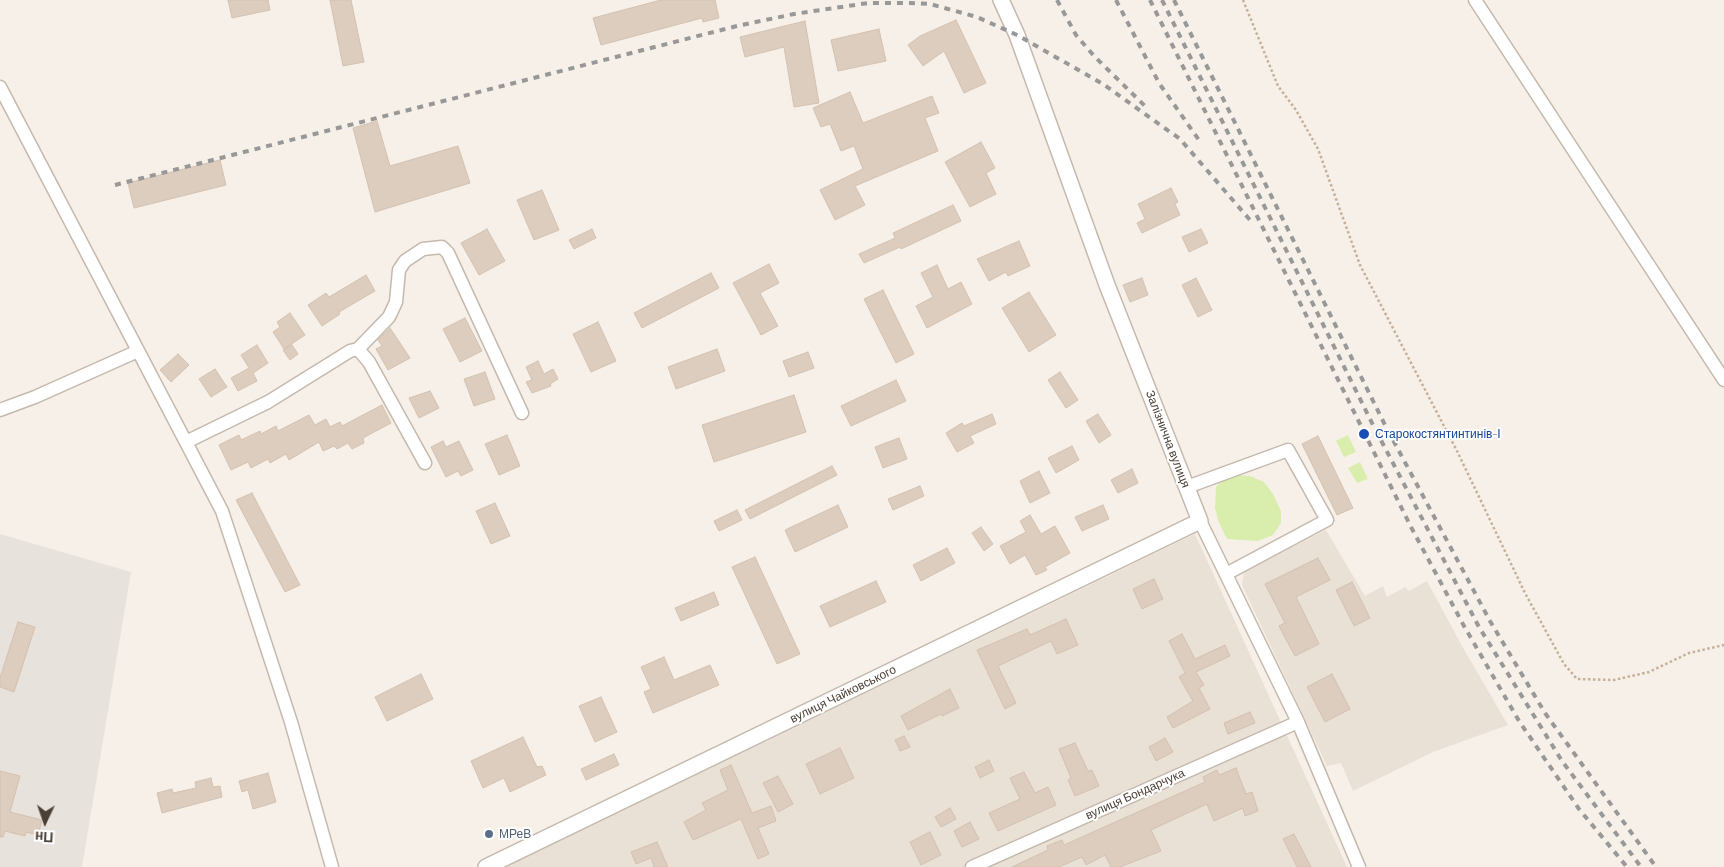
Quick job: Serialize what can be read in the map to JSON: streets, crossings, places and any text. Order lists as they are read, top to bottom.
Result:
{
  "streets": {
    "street": ["Залізнична вулиця", "вулиця Чайковського", "вулиця Бондарчука"]
  },
  "crossings": [
    ["Залізнична вулиця", "вулиця Чайковського"],
    ["Залізнична вулиця", "вулиця Бондарчука"]
  ],
  "places": ["Старокостянтинтинів-І", "МРеВ"],
  "north": "bottom"
}
